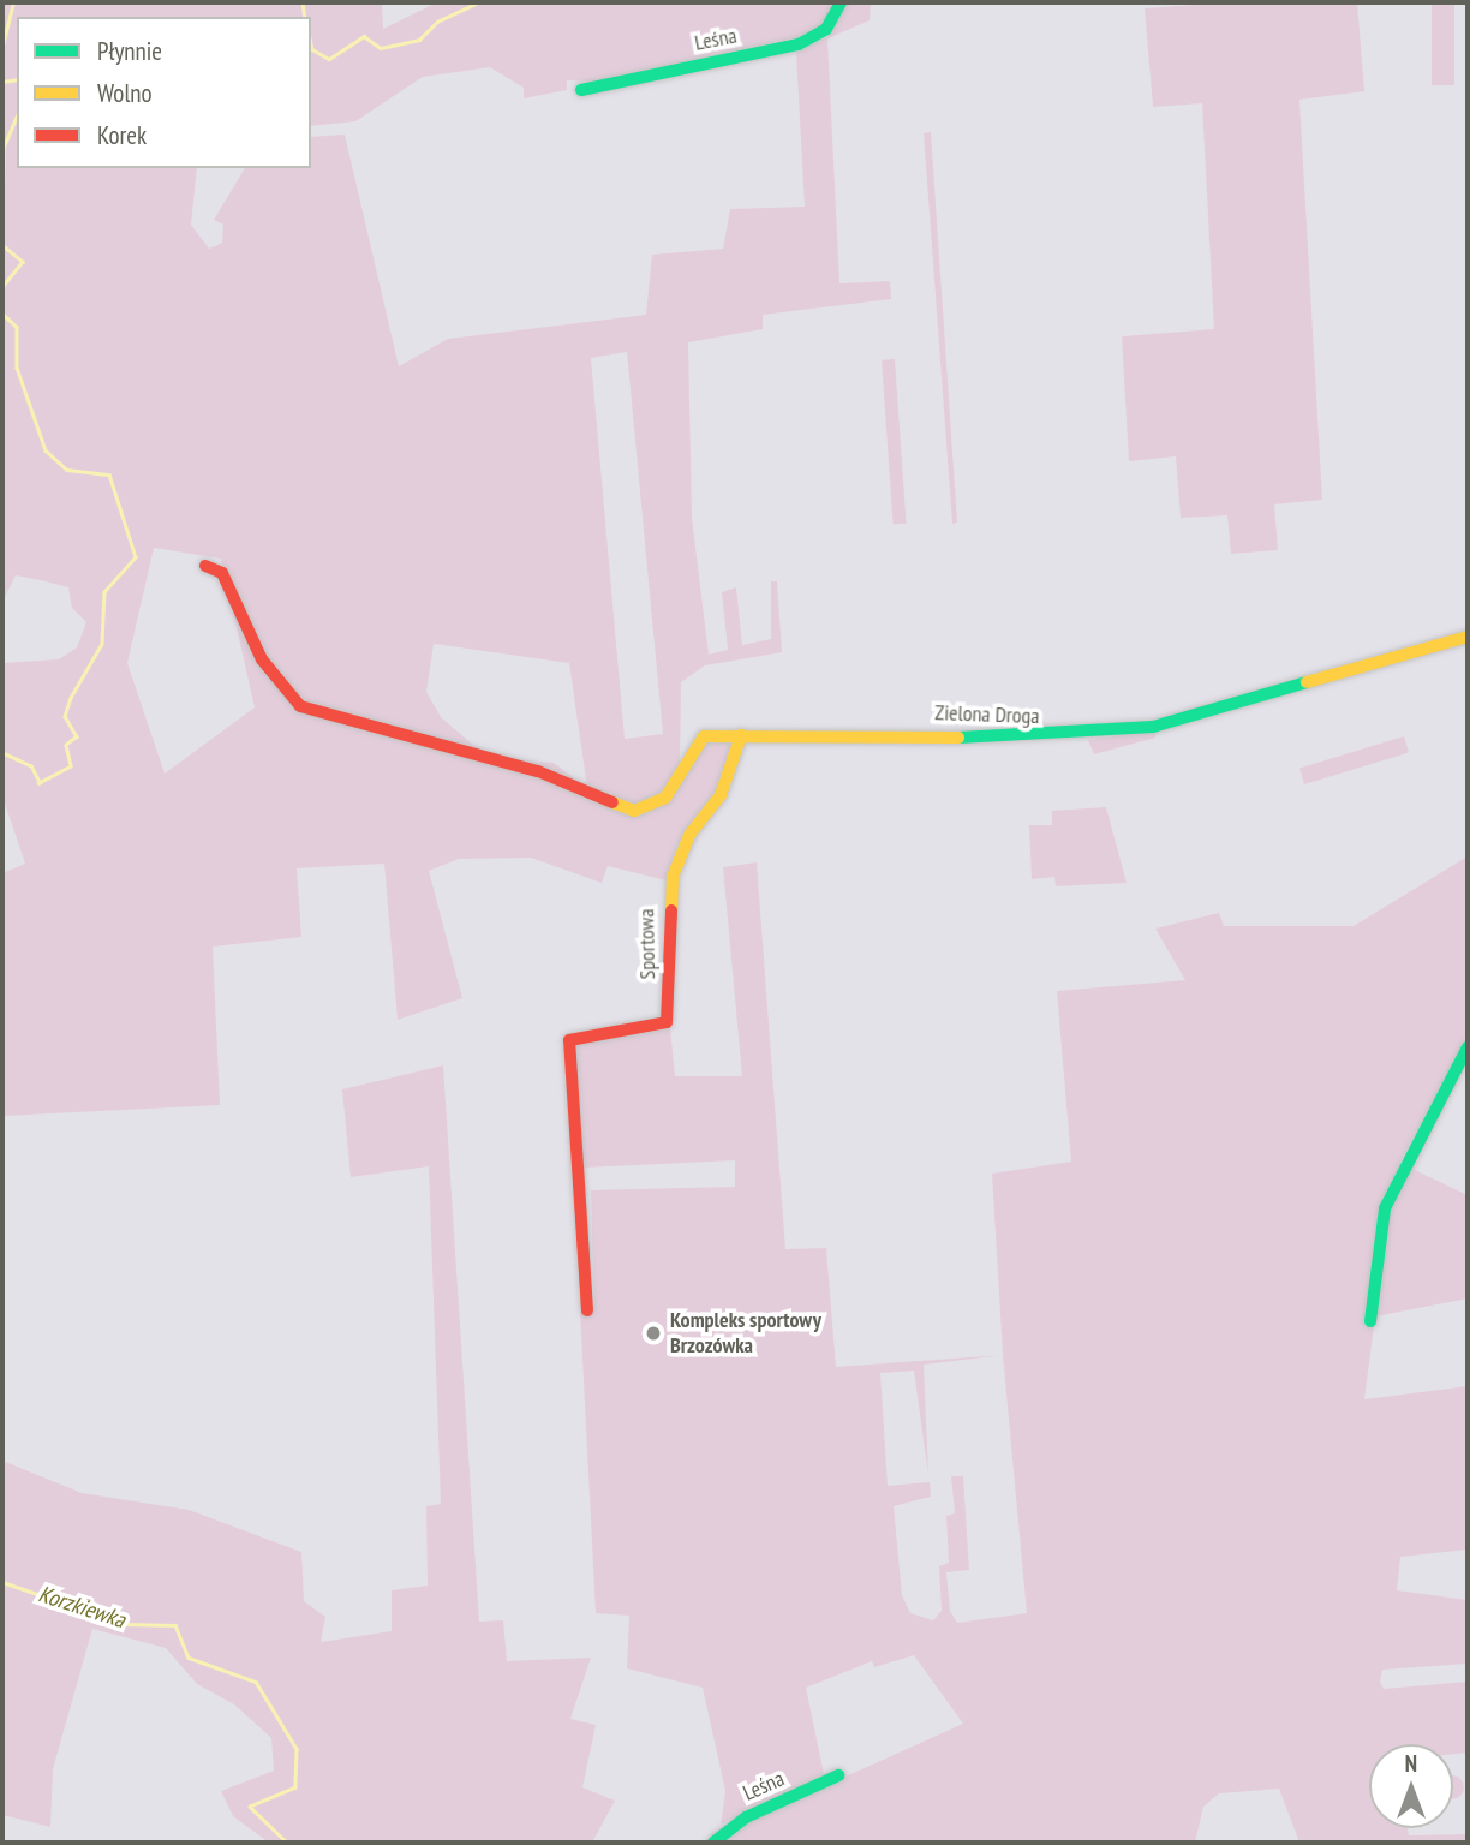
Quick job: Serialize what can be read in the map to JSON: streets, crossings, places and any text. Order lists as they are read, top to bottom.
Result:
{
  "streets": {
    "street": ["Leśna", "Zielona Droga", "Sportowa"]
  },
  "crossings": [
    ["Zielona Droga", "Sportowa"]
  ],
  "water": ["Korzkiewka"],
  "places": ["Kompleks sportowy Brzozówka"],
  "legend": ["Płynnie", "Wolno", "Korek"],
  "north": "top"
}
